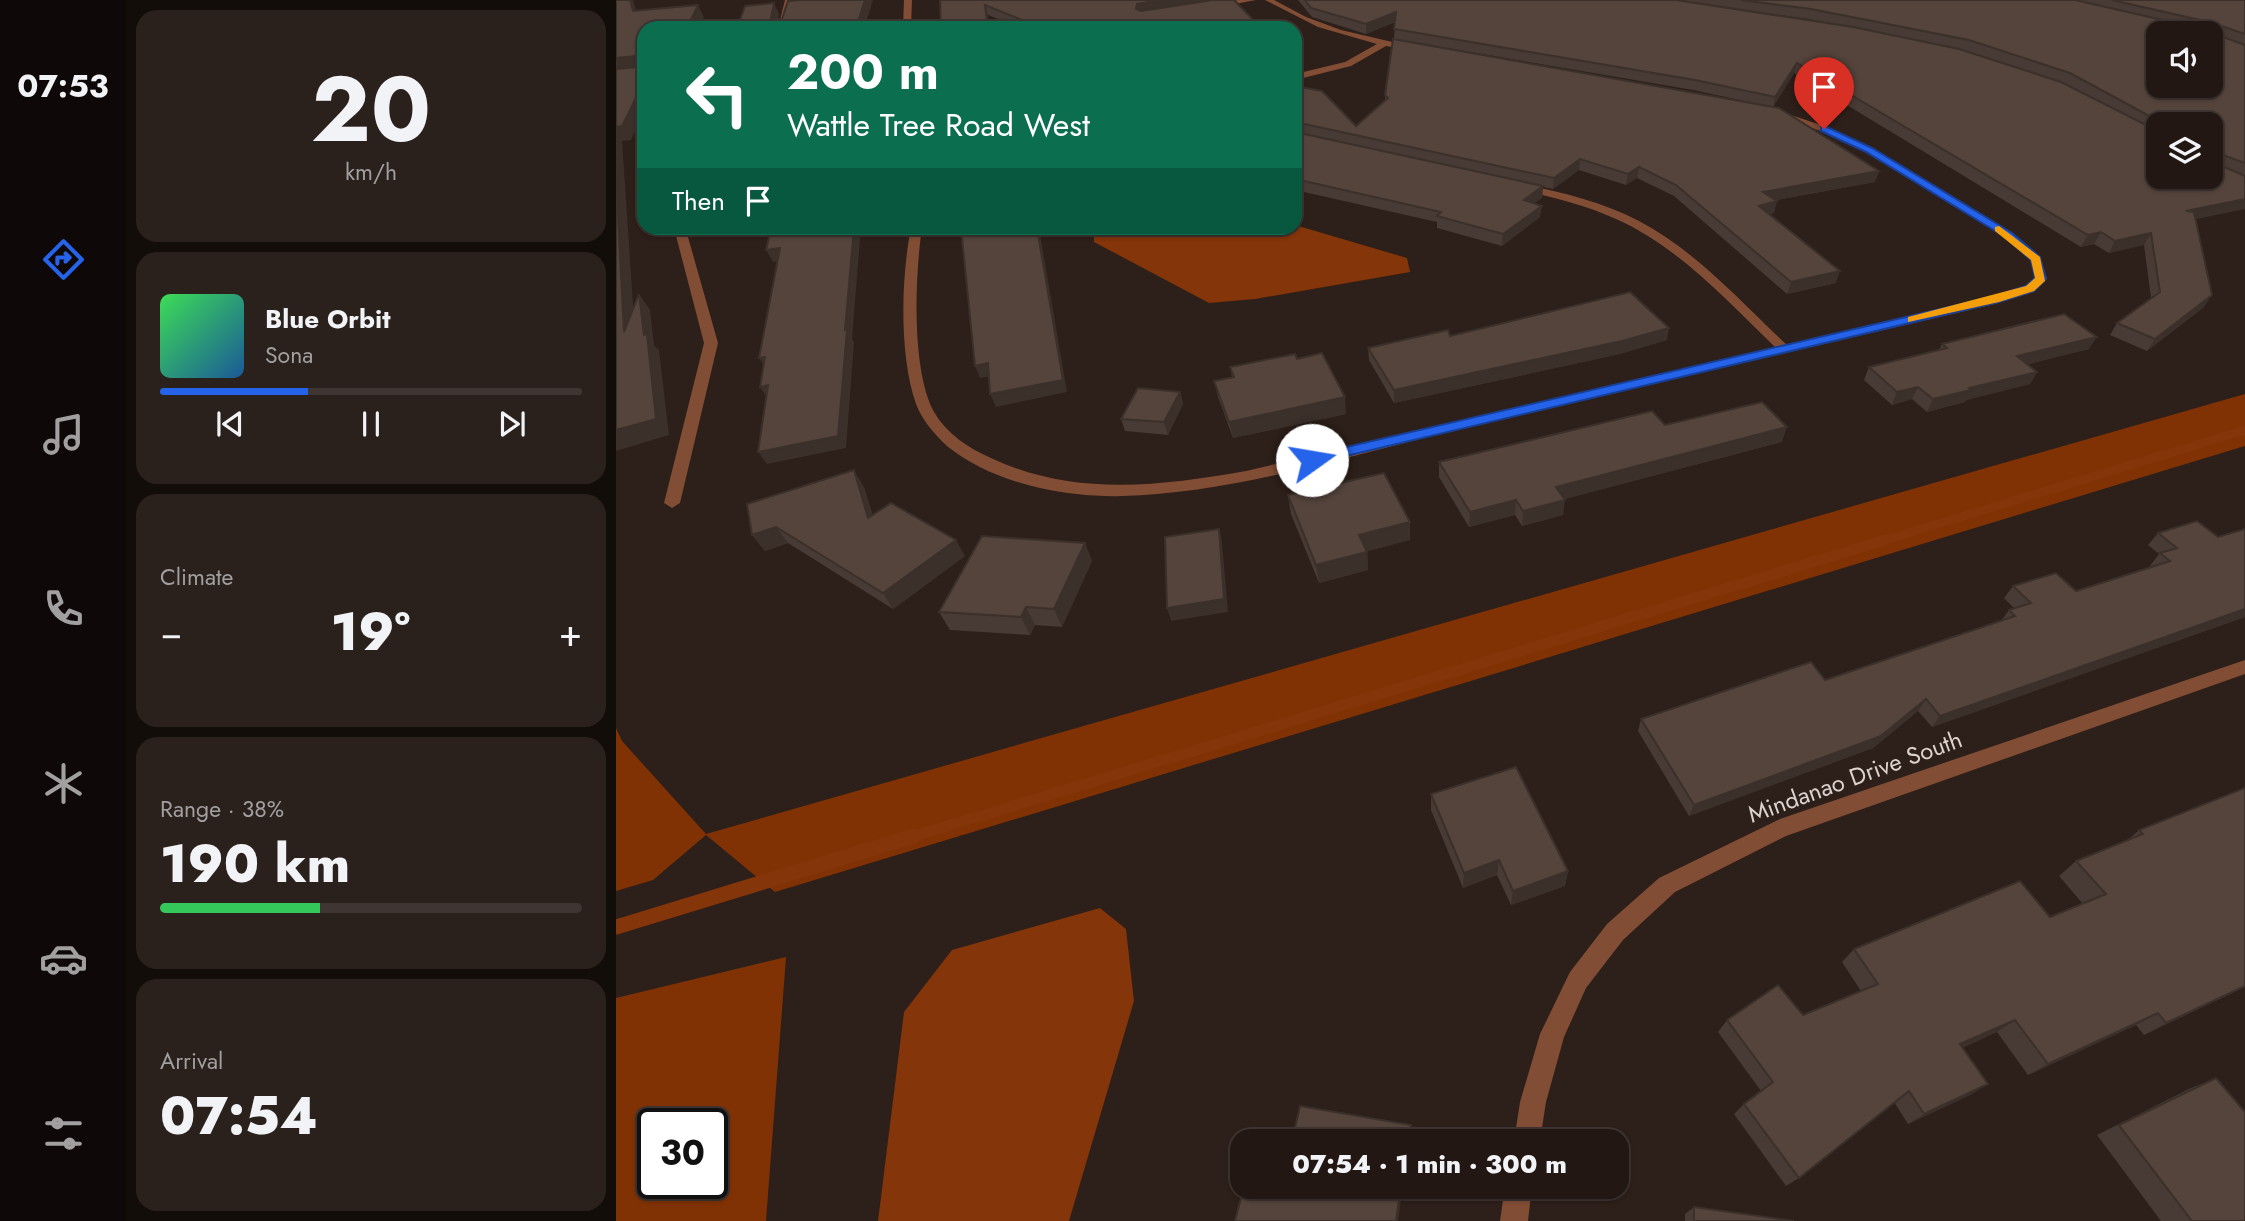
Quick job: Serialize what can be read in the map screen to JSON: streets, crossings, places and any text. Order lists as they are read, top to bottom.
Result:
{
  "streets": {
    "street": ["Mindanao Drive South"]
  },
  "page": {
    "tabs": "07:53",
    "tile": [
      ["20", "km/h"],
      "Climate",
      ["Range · 38%", "190 km"],
      ["Arrival", "07:54"]
    ],
    "turn": ["200 m", "Wattle Tree Road West"],
    "then": "Then",
    "song": ["Blue Orbit", "Sona"],
    "heat": ["−", "19°", "+"],
    "limit": "30",
    "trip": "07:54 · 1 min · 300 m"
  }
}
